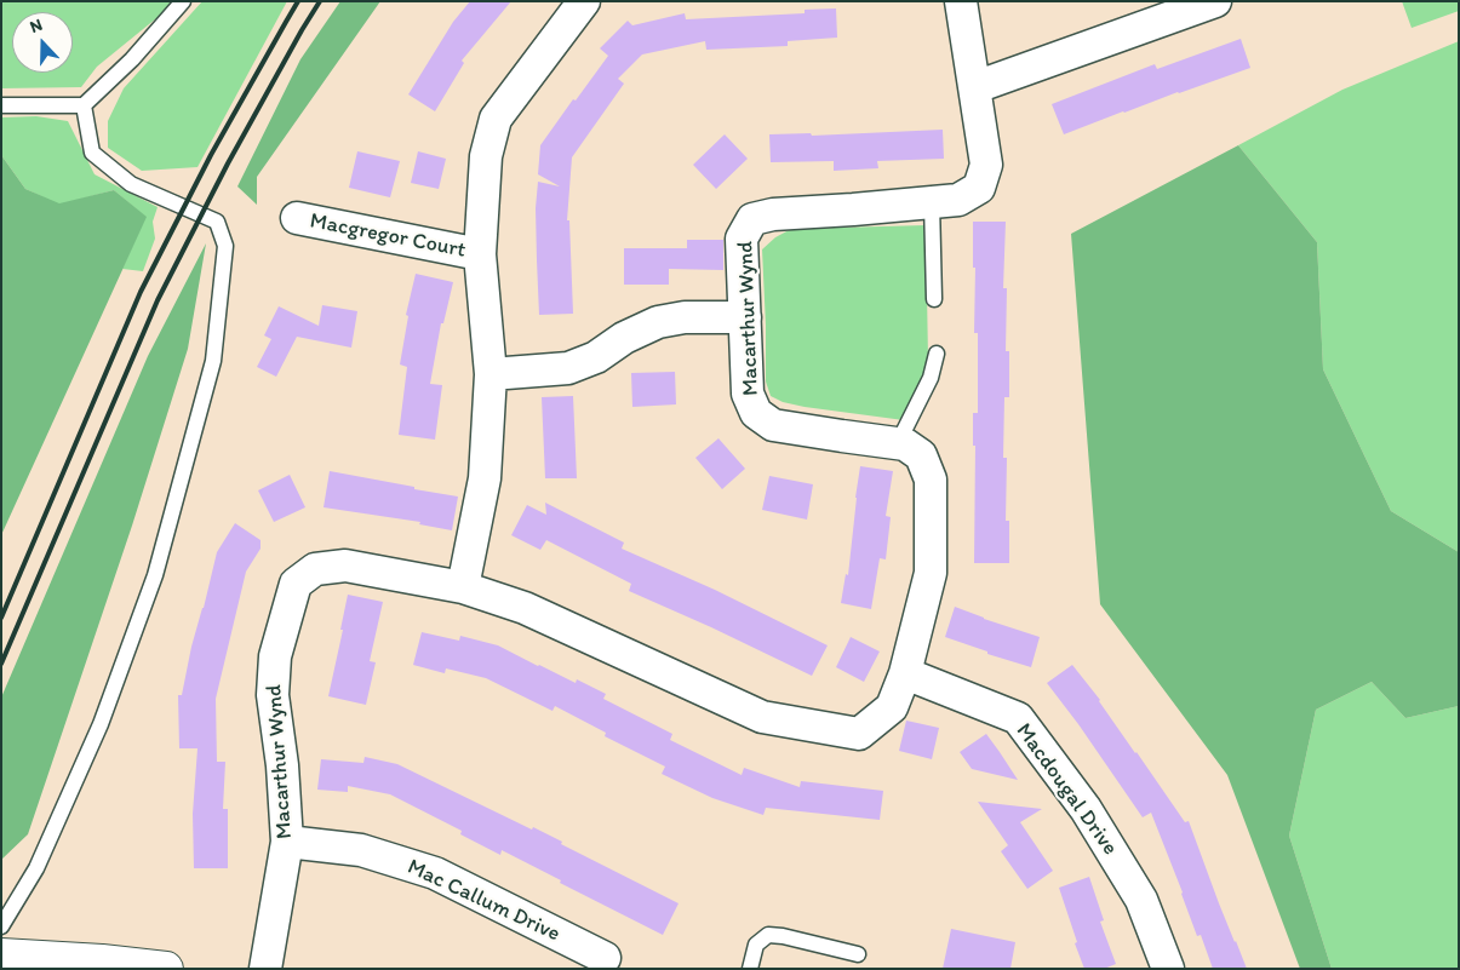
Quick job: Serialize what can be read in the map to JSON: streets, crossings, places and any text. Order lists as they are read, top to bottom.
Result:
{
  "streets": {
    "street": [
      "Macgregor Court",
      "Macarthur Wynd",
      "Macdougal Drive",
      "Mac Callum Drive"
    ]
  },
  "crossings": [
    ["Macarthur Wynd", "Macdougal Drive"],
    ["Macarthur Wynd", "Mac Callum Drive"]
  ],
  "north": "top"
}
